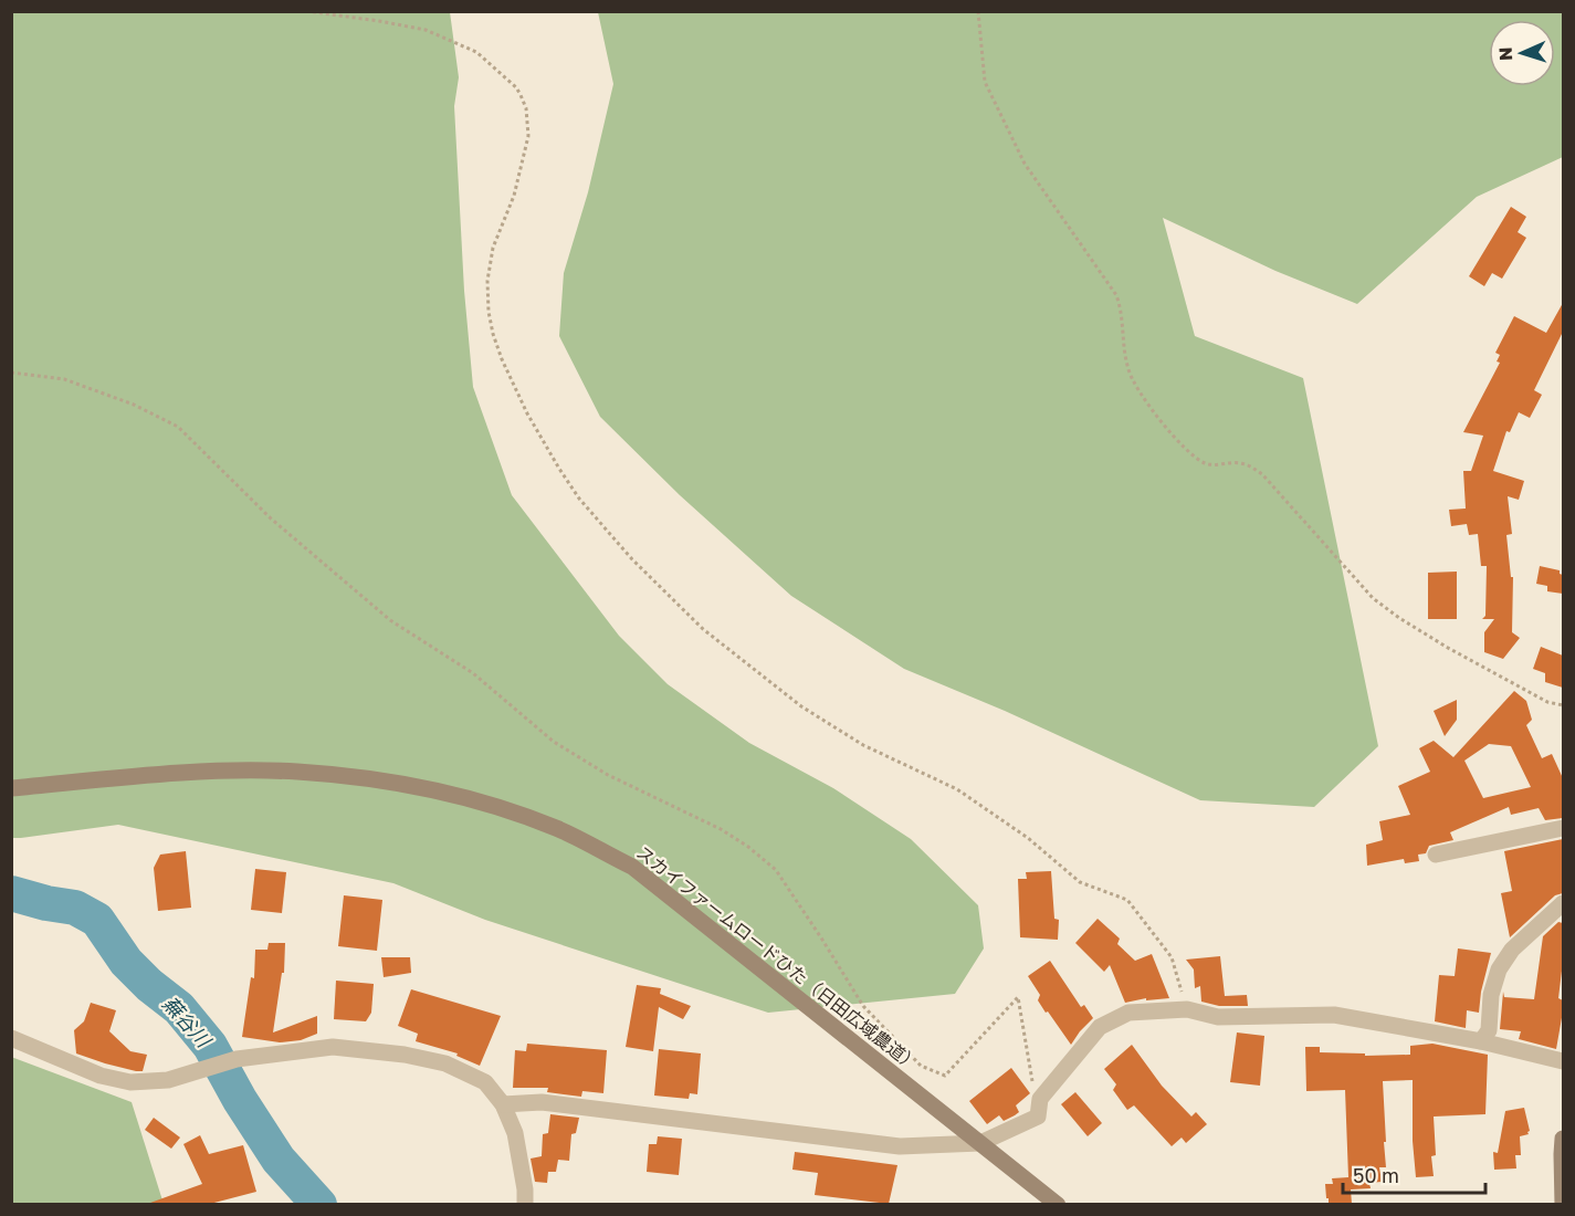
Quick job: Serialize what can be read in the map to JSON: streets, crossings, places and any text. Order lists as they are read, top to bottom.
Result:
{
  "streets": {
    "street": ["スカイファームロードひた（日田広域農道）"]
  },
  "water": ["蕪谷川"],
  "scale_bar": "50 m",
  "north": "left"
}
